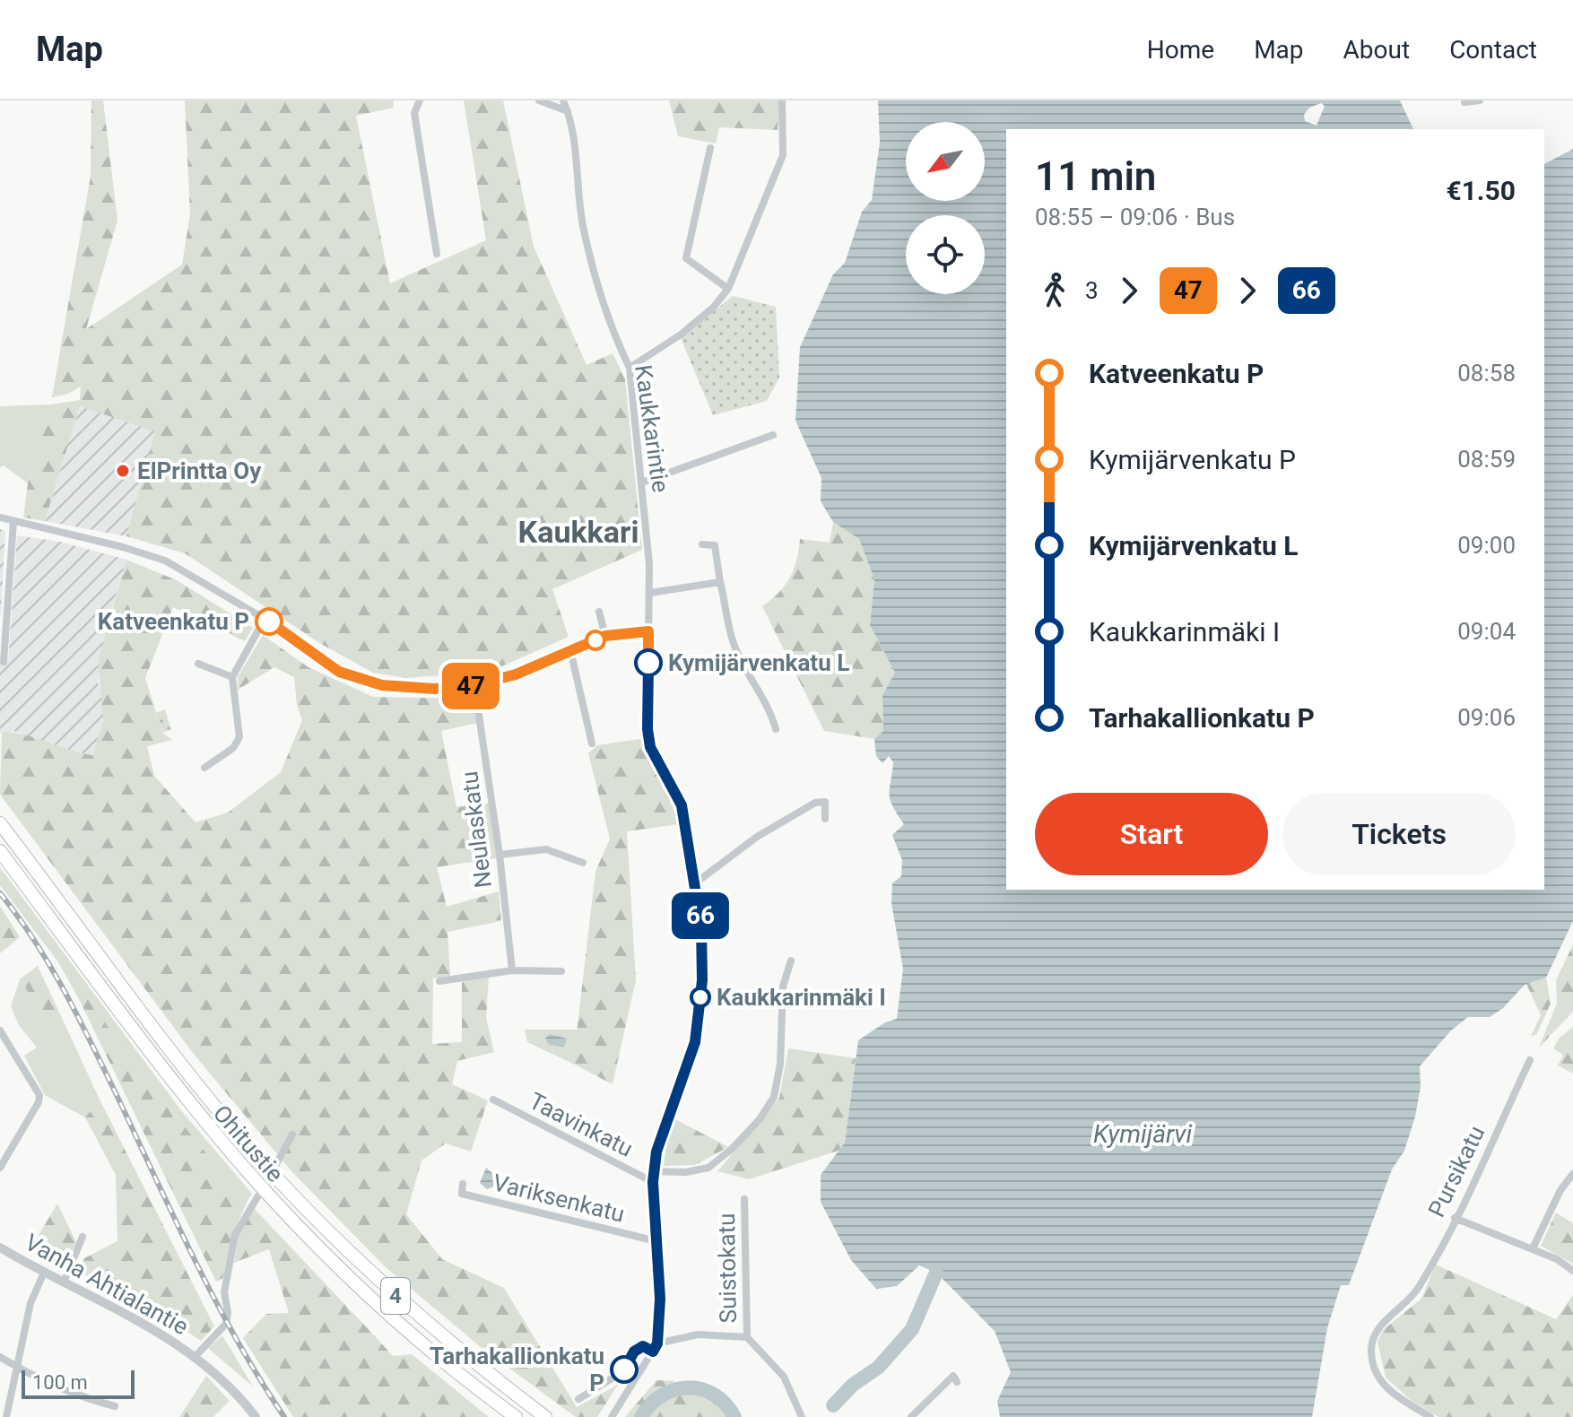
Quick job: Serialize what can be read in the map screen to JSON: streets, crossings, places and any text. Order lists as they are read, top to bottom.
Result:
{
  "streets": {
    "highway": ["Ohitustie", "4"],
    "street": [
      "Kaukkarintie",
      "Neulaskatu",
      "Taavinkatu",
      "Pursikatu",
      "Variksenkatu",
      "Suistokatu",
      "Vanha Ahtialantie"
    ]
  },
  "crossings": [
    ["Kaukkarintie", "Taavinkatu"],
    ["Kaukkarintie", "Variksenkatu"]
  ],
  "districts": ["Kaukkari"],
  "water": ["Kymijärvi"],
  "places": [
    "ElPrintta Oy",
    "Katveenkatu P",
    "Kymijärvenkatu L",
    "Kaukkarinmäki I",
    "Tarhakallionkatu P"
  ],
  "lines": ["bus line 47", "bus line 66"],
  "scale_bar": "100 m",
  "north": "bottom left",
  "page": {
    "header": "Map",
    "nav": [
      "Home",
      "Map",
      "About",
      "Contact"
    ],
    "on_map": ["47", "66"],
    "heading": ["11 min", "08:55 – 09:06 · Bus", "€1.50"],
    "legs": ["3", "47", "66"],
    "list": [
      {
        "name": "Katveenkatu P",
        "value": "08:58"
      },
      {
        "name": "Kymijärvenkatu P",
        "value": "08:59"
      },
      {
        "name": "Kymijärvenkatu L",
        "value": "09:00"
      },
      {
        "name": "Kaukkarinmäki I",
        "value": "09:04"
      },
      {
        "name": "Tarhakallionkatu P",
        "value": "09:06"
      }
    ],
    "buttons": ["Start", "Tickets"],
    "scale": "100 m"
  }
}
